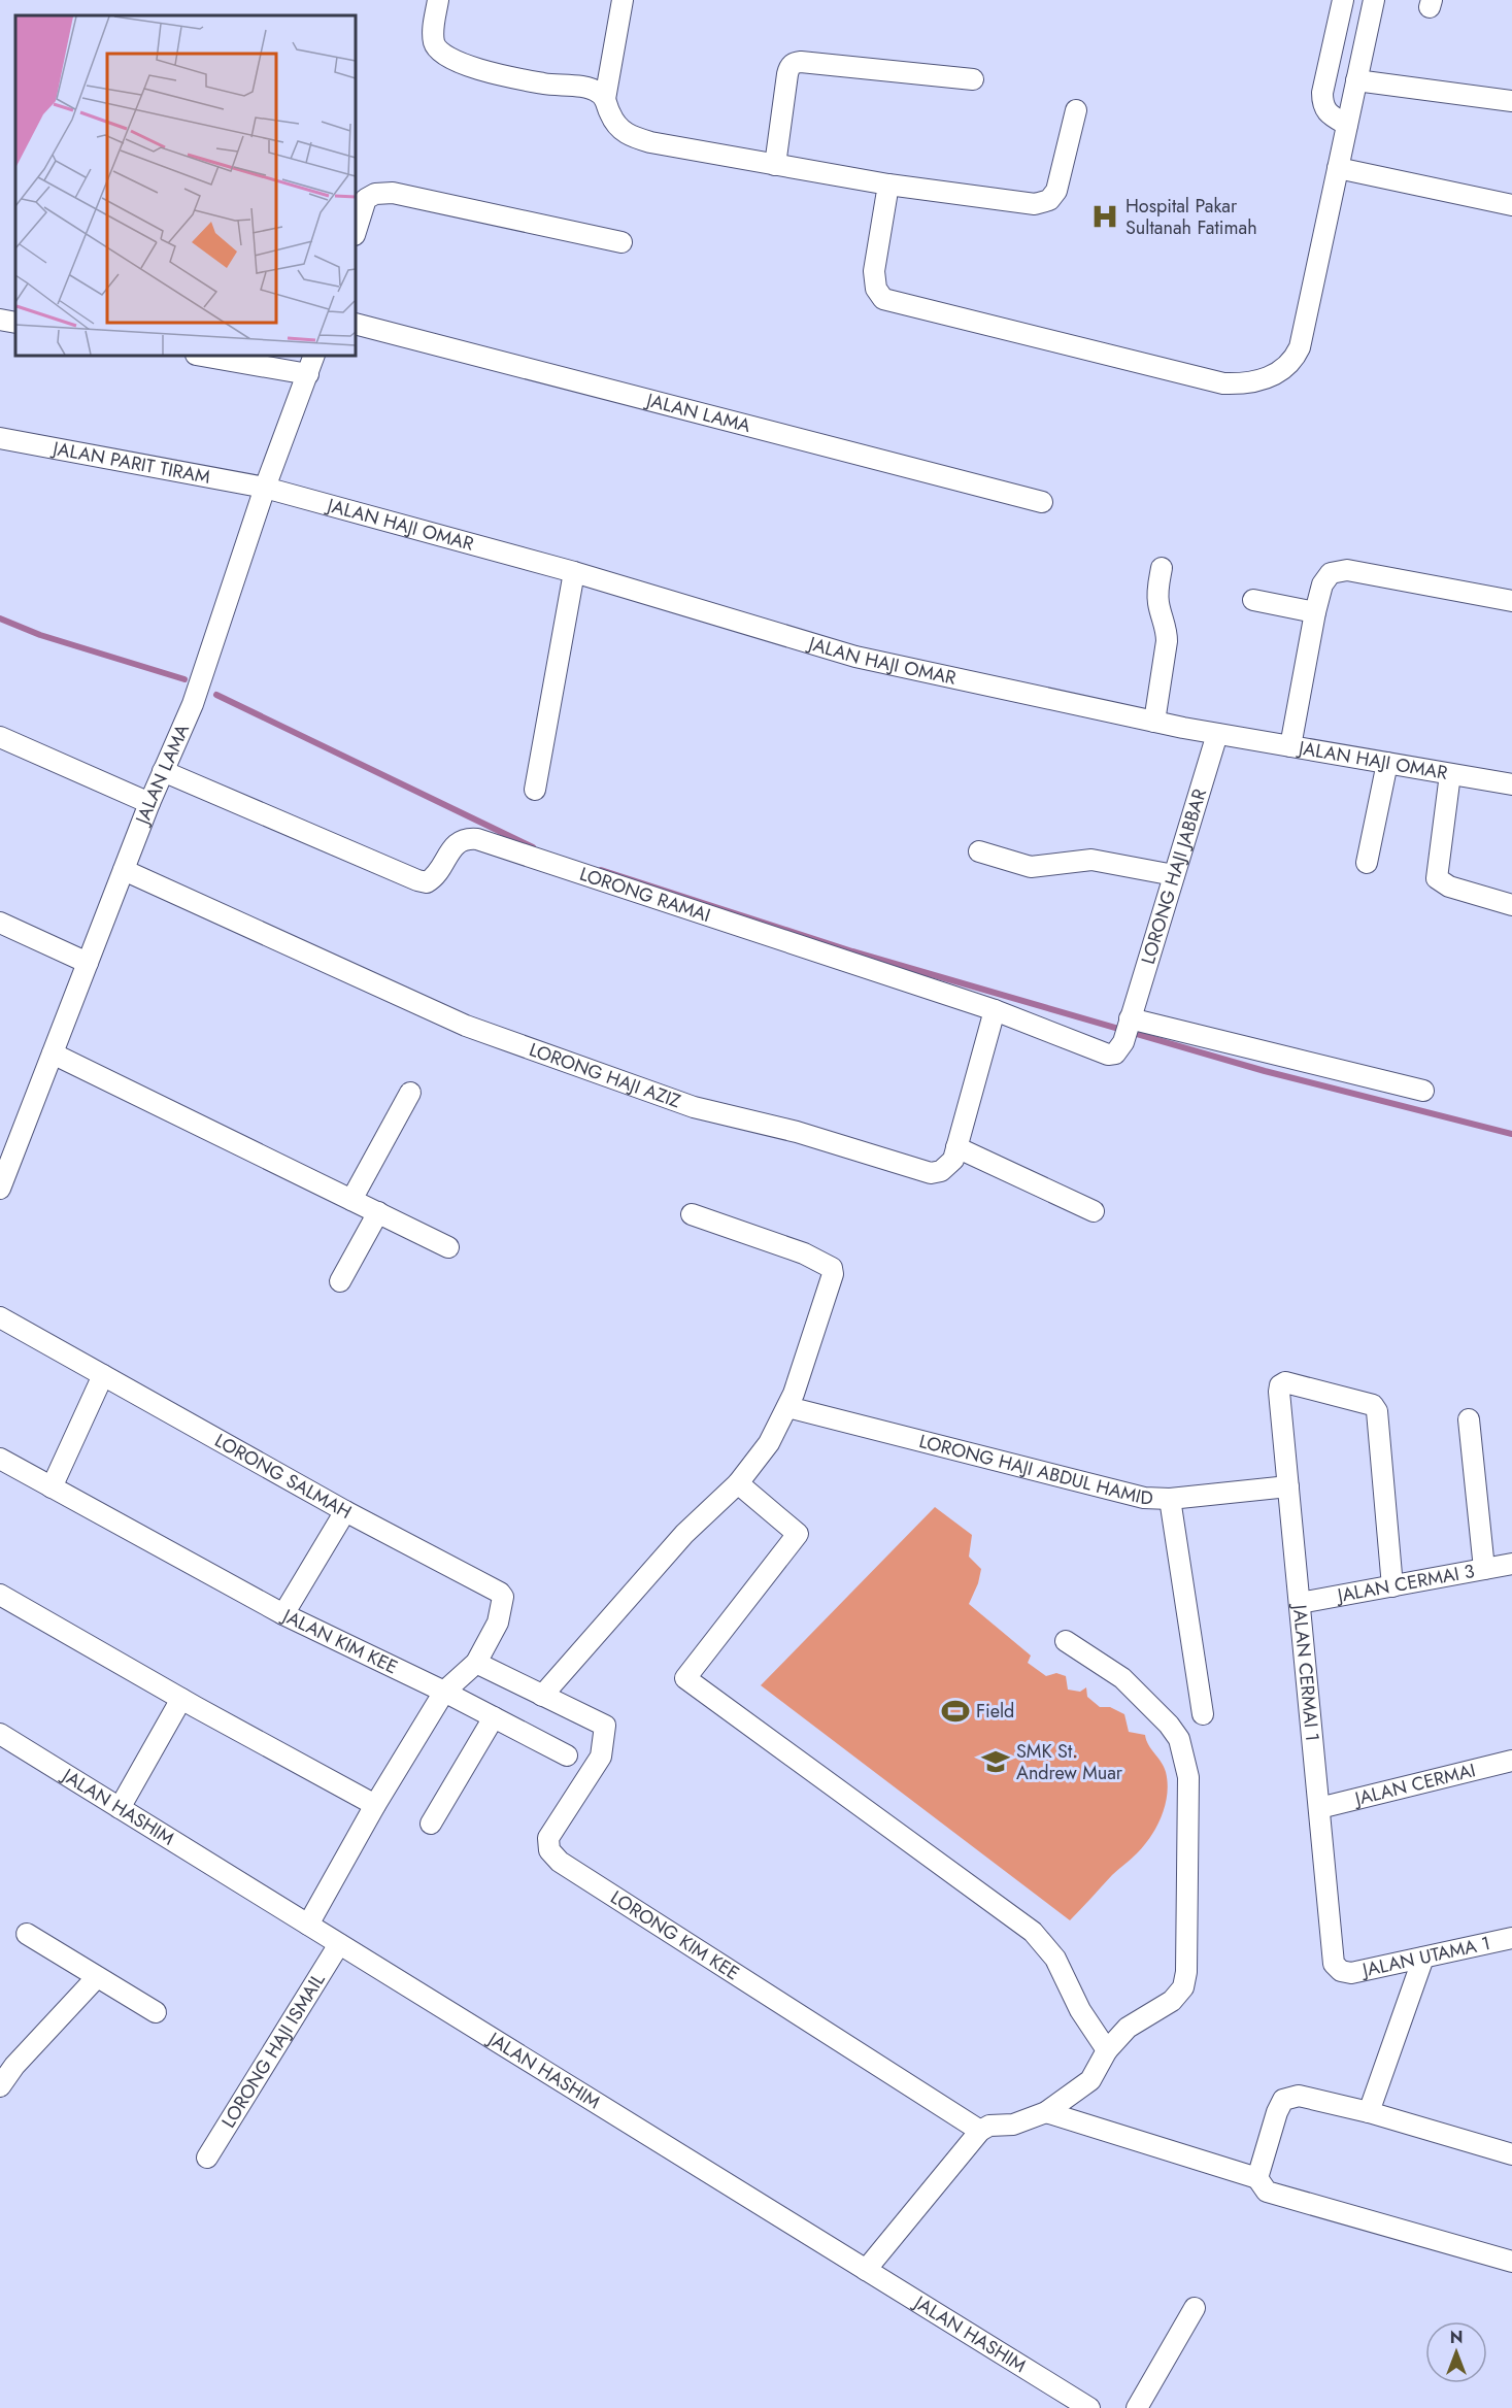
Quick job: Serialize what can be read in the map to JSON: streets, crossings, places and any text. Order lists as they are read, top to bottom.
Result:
{
  "streets": {
    "street": [
      "JALAN LAMA",
      "JALAN PARIT TIRAM",
      "JALAN HAJI OMAR",
      "LORONG HAJI JABBAR",
      "LORONG RAMAI",
      "LORONG HAJI AZIZ",
      "LORONG HAJI ABDUL HAMID",
      "LORONG SALMAH",
      "JALAN CERMAI 3",
      "JALAN KIM KEE",
      "JALAN CERMAI 1",
      "JALAN CERMAI",
      "JALAN HASHIM",
      "LORONG KIM KEE",
      "JALAN UTAMA 1",
      "LORONG HAJI ISMAIL"
    ]
  },
  "crossings": [
    ["JALAN LAMA", "JALAN PARIT TIRAM"],
    ["JALAN LAMA", "JALAN HAJI OMAR"],
    ["JALAN LAMA", "LORONG RAMAI"],
    ["JALAN LAMA", "LORONG HAJI AZIZ"],
    ["JALAN PARIT TIRAM", "JALAN HAJI OMAR"],
    ["JALAN HAJI OMAR", "LORONG HAJI JABBAR"],
    ["LORONG HAJI JABBAR", "LORONG RAMAI"],
    ["LORONG RAMAI", "LORONG HAJI AZIZ"],
    ["LORONG HAJI ABDUL HAMID", "JALAN CERMAI 1"],
    ["LORONG SALMAH", "JALAN KIM KEE"],
    ["JALAN CERMAI 3", "JALAN CERMAI 1"],
    ["JALAN CERMAI 1", "JALAN CERMAI"],
    ["JALAN CERMAI 1", "JALAN UTAMA 1"],
    ["JALAN HASHIM", "LORONG HAJI ISMAIL"]
  ],
  "places": {
    "hospital": ["Hospital Pakar Sultanah Fatimah"],
    "sports": ["Field"],
    "school or university": ["SMK St. Andrew Muar"]
  },
  "north": "top"
}
